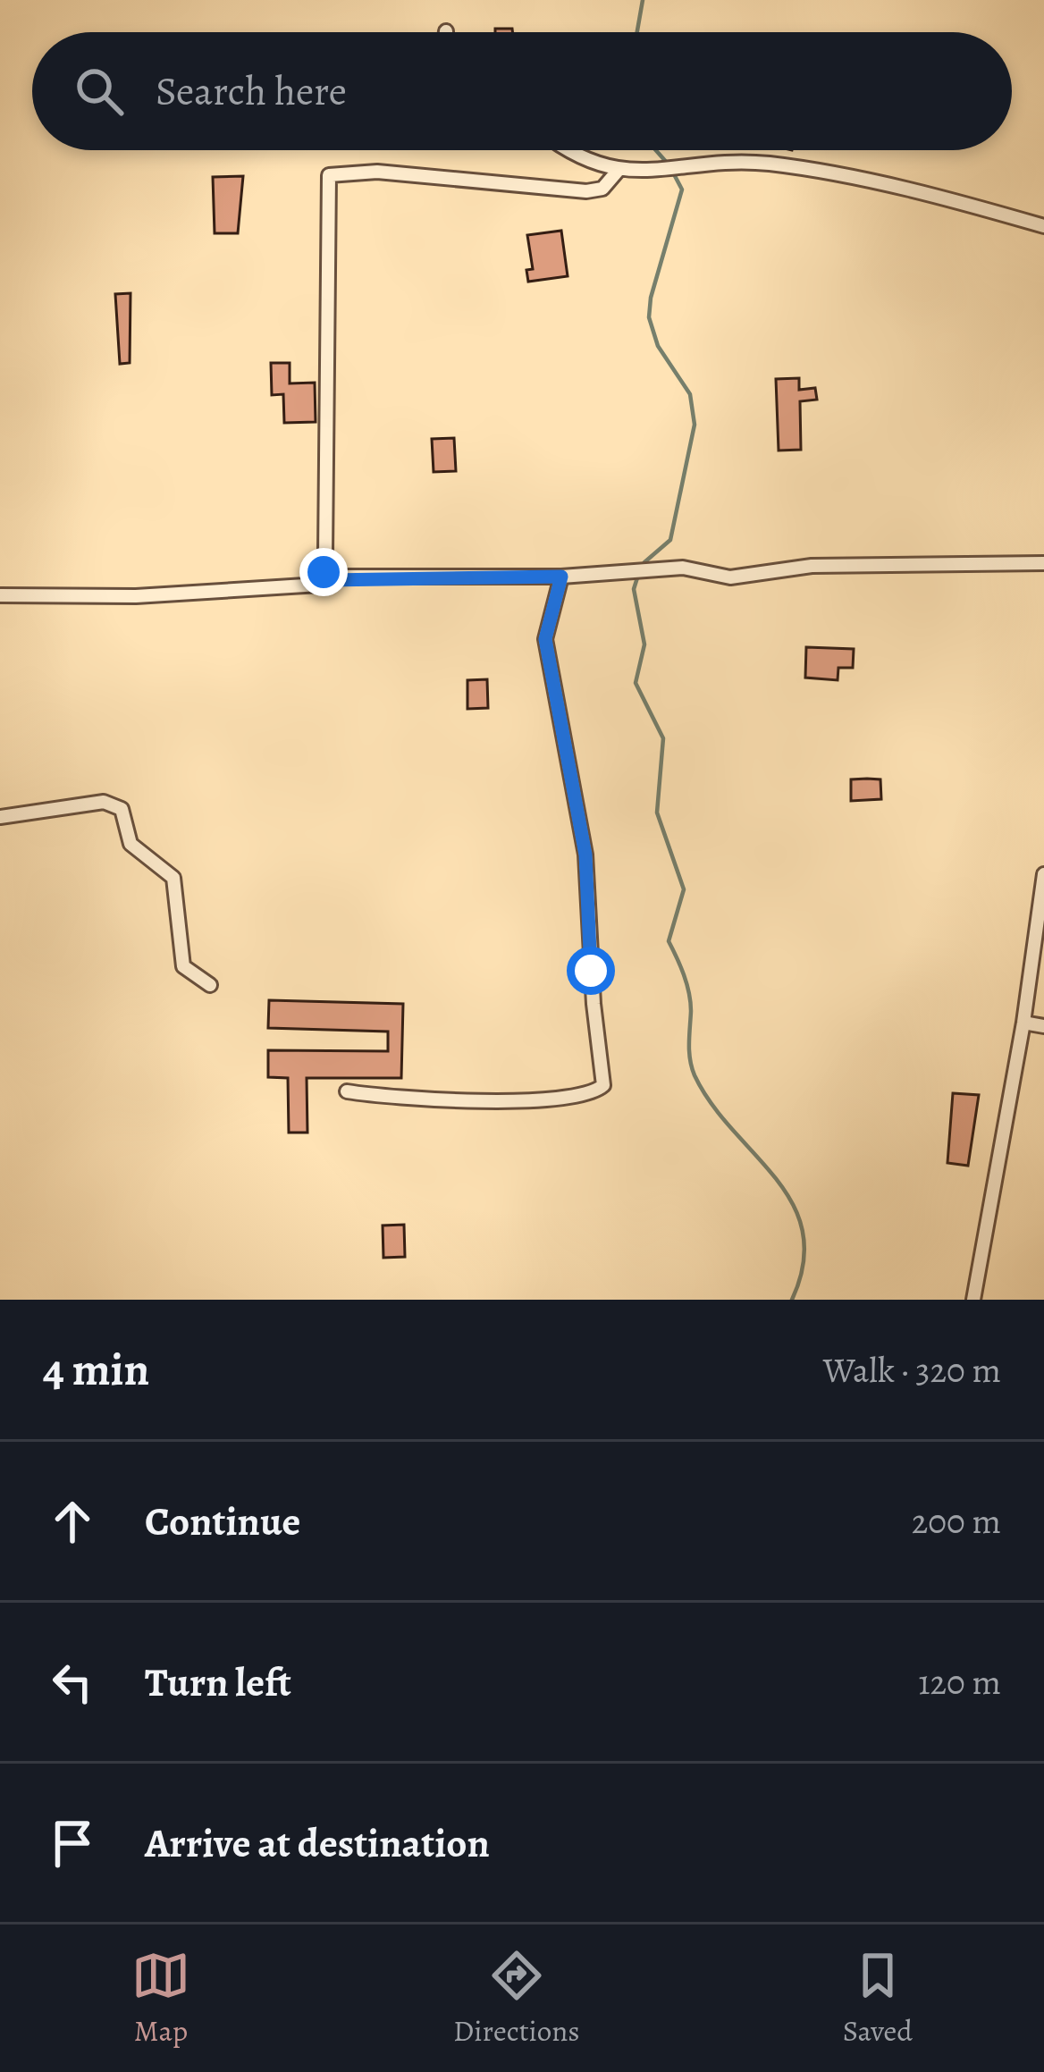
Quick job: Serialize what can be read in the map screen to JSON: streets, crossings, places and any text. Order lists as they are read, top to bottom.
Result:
{
  "page": {
    "search": "Search here",
    "heading": ["4 min", "Walk · 320 m"],
    "list": [
      ["Continue", "200 m"],
      ["Turn left", "120 m"],
      "Arrive at destination"
    ],
    "nav": ["Map", "Directions", "Saved"]
  }
}
